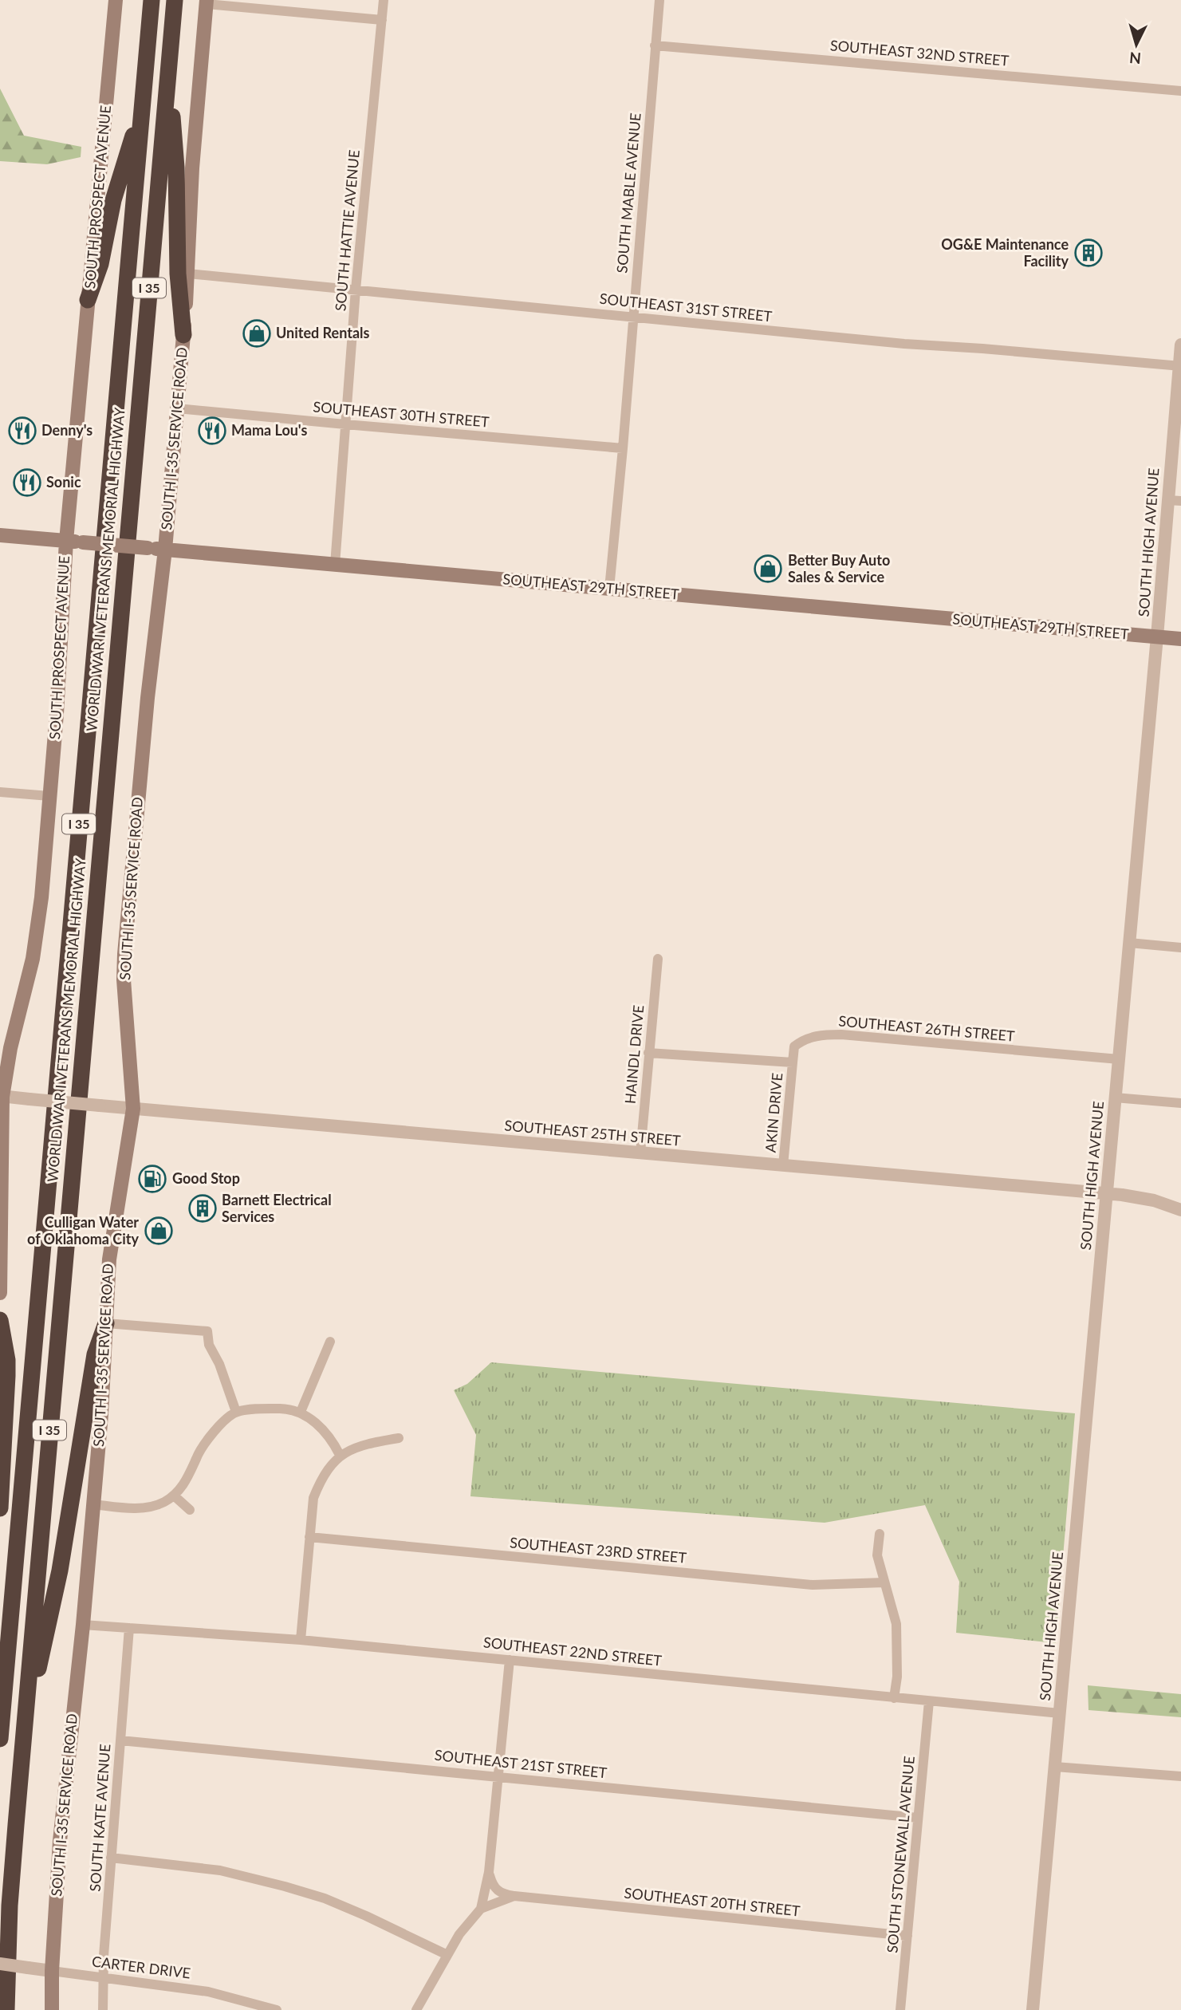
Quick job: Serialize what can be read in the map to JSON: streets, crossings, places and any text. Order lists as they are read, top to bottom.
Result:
{
  "streets": {
    "highway": ["I 35", "WORLD WAR I VETERANS MEMORIAL HIGHWAY"],
    "main road": ["SOUTH PROSPECT AVENUE", "SOUTH I-35 SERVICE ROAD", "SOUTHEAST 29TH STREET"],
    "street": [
      "SOUTHEAST 32ND STREET",
      "SOUTH MABLE AVENUE",
      "SOUTH HATTIE AVENUE",
      "SOUTHEAST 31ST STREET",
      "SOUTHEAST 30TH STREET",
      "SOUTH HIGH AVENUE",
      "SOUTHEAST 26TH STREET",
      "HAINDL DRIVE",
      "AKIN DRIVE",
      "SOUTHEAST 25TH STREET",
      "SOUTHEAST 23RD STREET",
      "SOUTHEAST 22ND STREET",
      "SOUTHEAST 21ST STREET",
      "SOUTH KATE AVENUE",
      "SOUTH STONEWALL AVENUE",
      "SOUTHEAST 20TH STREET",
      "CARTER DRIVE"
    ]
  },
  "crossings": [
    ["SOUTHEAST 32ND STREET", "SOUTH MABLE AVENUE"],
    ["SOUTH MABLE AVENUE", "SOUTHEAST 31ST STREET"],
    ["SOUTH MABLE AVENUE", "SOUTHEAST 30TH STREET"],
    ["SOUTH MABLE AVENUE", "SOUTHEAST 29TH STREET"],
    ["SOUTH PROSPECT AVENUE", "SOUTHEAST 29TH STREET"],
    ["SOUTH PROSPECT AVENUE", "SOUTHEAST 25TH STREET"],
    ["SOUTH HATTIE AVENUE", "SOUTHEAST 31ST STREET"],
    ["SOUTH HATTIE AVENUE", "SOUTHEAST 30TH STREET"],
    ["SOUTH HATTIE AVENUE", "SOUTHEAST 29TH STREET"],
    ["SOUTHEAST 31ST STREET", "SOUTH I-35 SERVICE ROAD"],
    ["SOUTHEAST 31ST STREET", "SOUTH HIGH AVENUE"],
    ["SOUTHEAST 30TH STREET", "SOUTH I-35 SERVICE ROAD"],
    ["SOUTH I-35 SERVICE ROAD", "SOUTHEAST 29TH STREET"],
    ["SOUTH I-35 SERVICE ROAD", "SOUTHEAST 25TH STREET"],
    ["SOUTH I-35 SERVICE ROAD", "SOUTHEAST 22ND STREET"],
    ["SOUTH I-35 SERVICE ROAD", "CARTER DRIVE"],
    ["SOUTH HIGH AVENUE", "SOUTHEAST 29TH STREET"],
    ["SOUTH HIGH AVENUE", "SOUTHEAST 26TH STREET"],
    ["SOUTH HIGH AVENUE", "SOUTHEAST 25TH STREET"],
    ["SOUTH HIGH AVENUE", "SOUTHEAST 22ND STREET"],
    ["SOUTHEAST 26TH STREET", "AKIN DRIVE"],
    ["HAINDL DRIVE", "SOUTHEAST 25TH STREET"],
    ["AKIN DRIVE", "SOUTHEAST 25TH STREET"],
    ["SOUTHEAST 22ND STREET", "SOUTH KATE AVENUE"],
    ["SOUTHEAST 22ND STREET", "SOUTH STONEWALL AVENUE"],
    ["SOUTHEAST 21ST STREET", "SOUTH KATE AVENUE"],
    ["SOUTHEAST 21ST STREET", "SOUTH STONEWALL AVENUE"],
    ["SOUTH KATE AVENUE", "CARTER DRIVE"],
    ["SOUTH STONEWALL AVENUE", "SOUTHEAST 20TH STREET"]
  ],
  "places": {
    "building": ["OG&E Maintenance Facility", "Barnett Electrical Services"],
    "shop": ["United Rentals", "Better Buy Auto Sales & Service", "Culligan Water of Oklahoma City"],
    "restaurant": ["Denny's", "Mama Lou's", "Sonic"],
    "fuel station": ["Good Stop"]
  },
  "north": "bottom"
}
